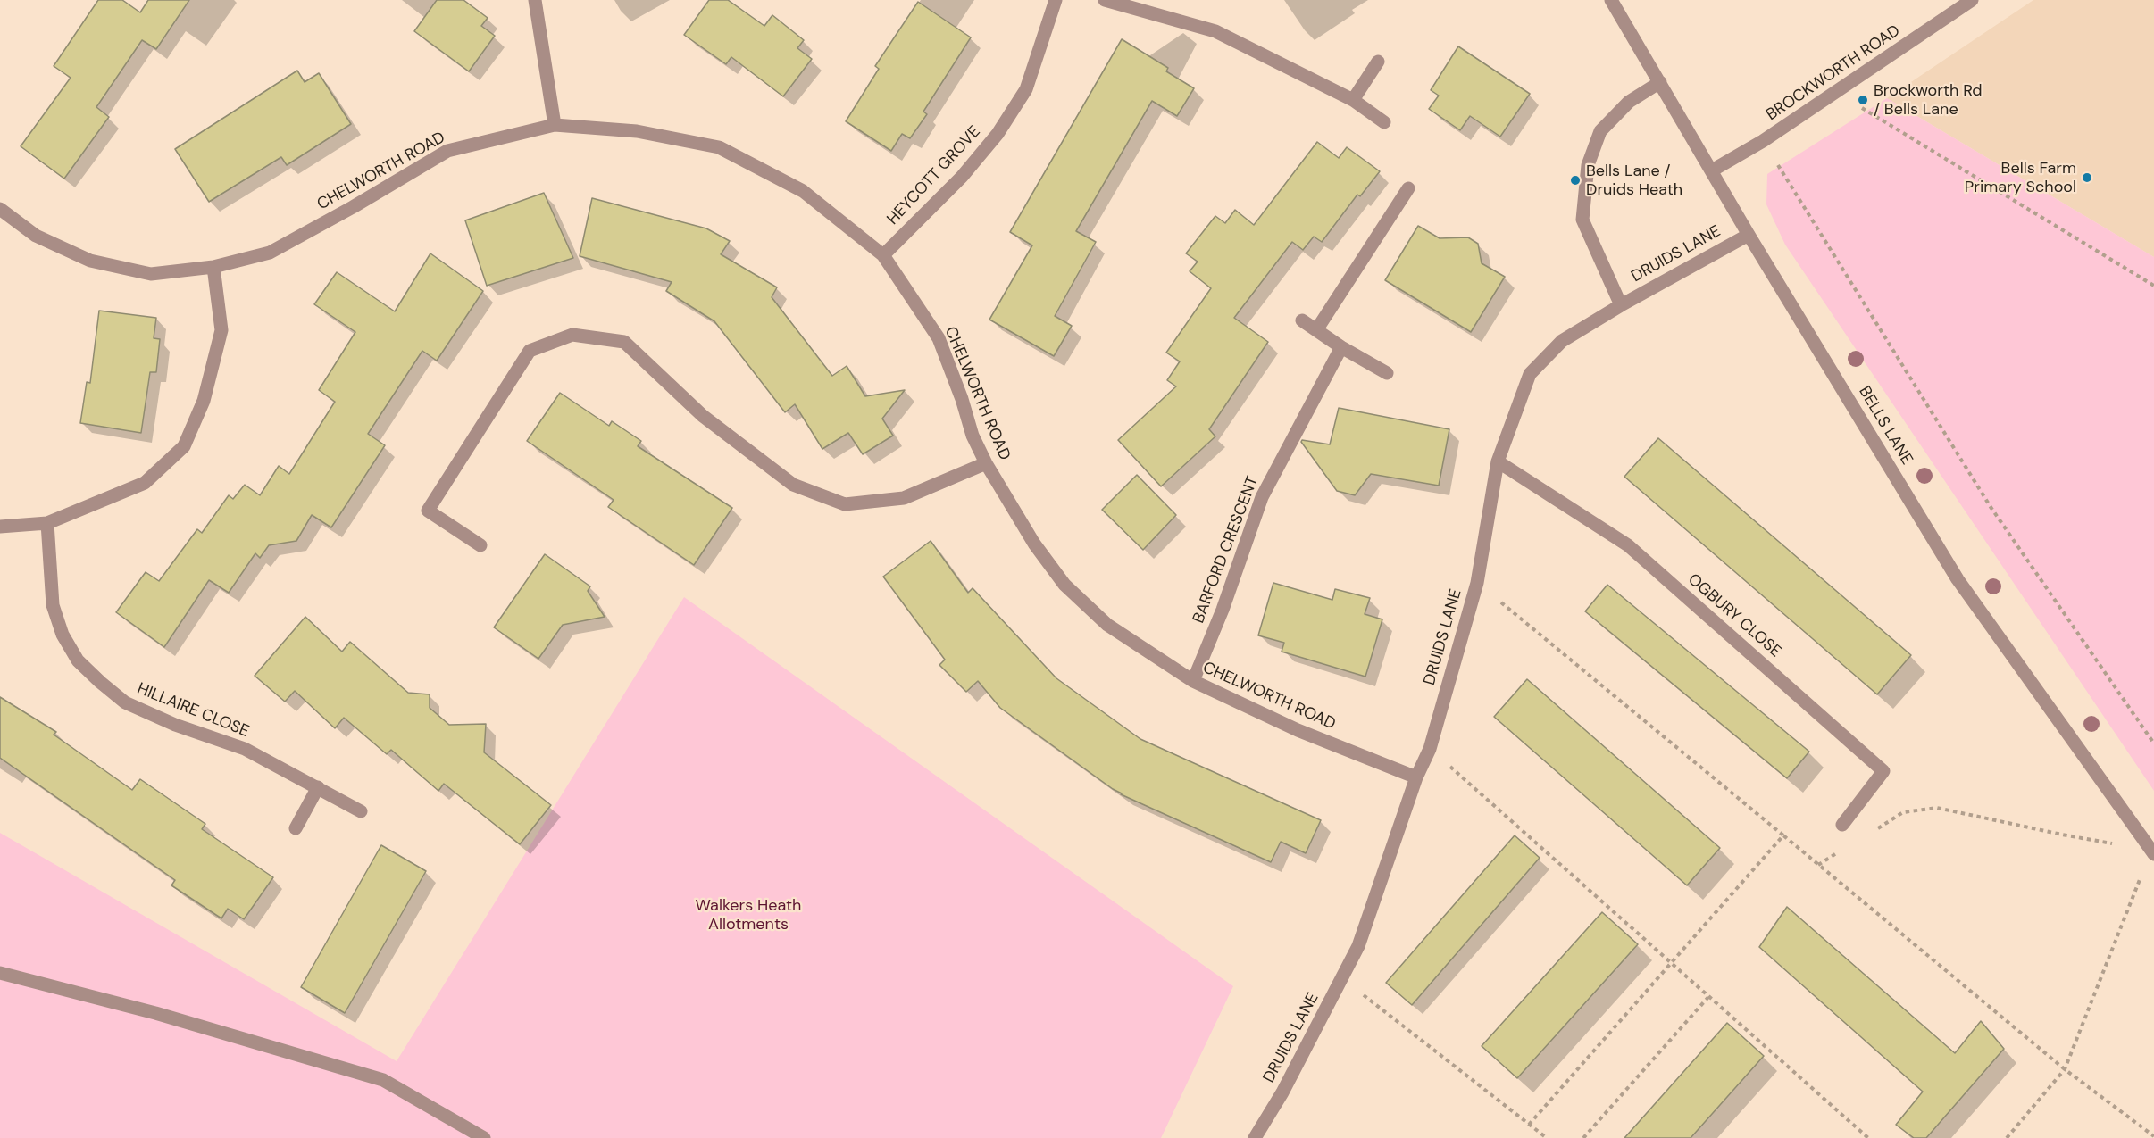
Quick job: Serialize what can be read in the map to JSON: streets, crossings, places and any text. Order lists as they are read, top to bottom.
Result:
{
  "streets": {
    "street": [
      "BROCKWORTH ROAD",
      "CHELWORTH ROAD",
      "HEYCOTT GROVE",
      "DRUIDS LANE",
      "BELLS LANE",
      "BARFORD CRESCENT",
      "OGBURY CLOSE",
      "HILLAIRE CLOSE"
    ]
  },
  "crossings": [
    ["BROCKWORTH ROAD", "BELLS LANE"],
    ["CHELWORTH ROAD", "HEYCOTT GROVE"],
    ["CHELWORTH ROAD", "DRUIDS LANE"],
    ["CHELWORTH ROAD", "BARFORD CRESCENT"],
    ["DRUIDS LANE", "BELLS LANE"],
    ["DRUIDS LANE", "OGBURY CLOSE"]
  ],
  "parks": ["Walkers Heath Allotments"],
  "places": ["Brockworth Rd / Bells Lane", "Bells Farm Primary School", "Bells Lane / Druids Heath"]
}
